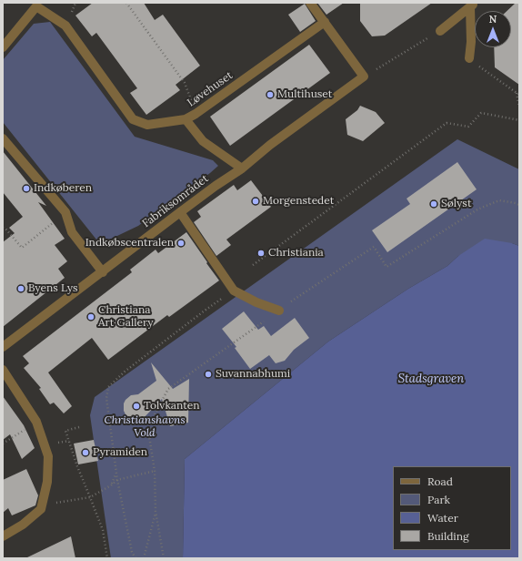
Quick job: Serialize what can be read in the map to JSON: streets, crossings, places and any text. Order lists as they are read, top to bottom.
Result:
{
  "streets": {
    "street": ["Løvehuset", "Fabriksområdet"]
  },
  "water": ["Stadsgraven"],
  "parks": ["Christianshavns Vold"],
  "places": [
    "Multihuset",
    "Indkøberen",
    "Morgenstedet",
    "Sølyst",
    "Indkøbscentralen",
    "Christiania",
    "Byens Lys",
    "Christiana Art Gallery",
    "Suvannabhumi",
    "Tolvkanten",
    "Pyramiden"
  ],
  "legend": [
    "Road",
    "Park",
    "Water",
    "Building"
  ],
  "north": "top"
}
